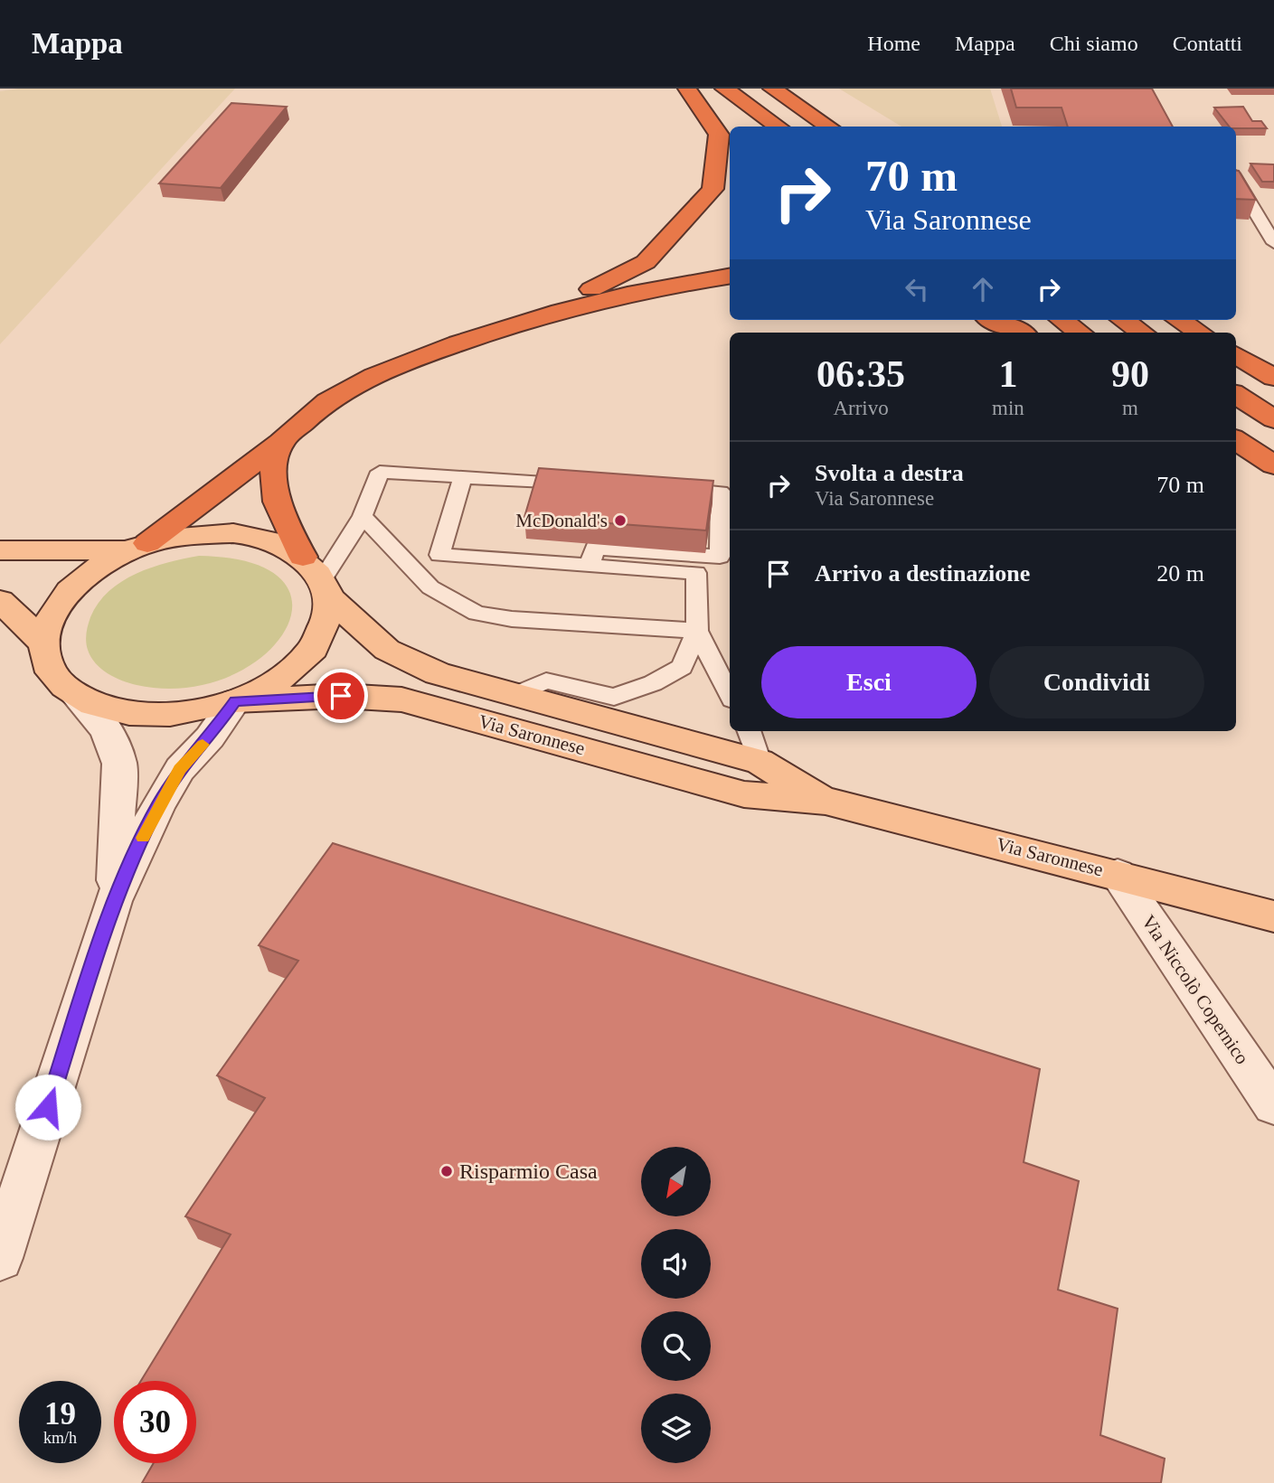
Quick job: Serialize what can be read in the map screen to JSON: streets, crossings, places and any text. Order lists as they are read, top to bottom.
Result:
{
  "streets": {
    "main road": ["Via Saronnese"],
    "street": ["Via Niccolò Copernico"]
  },
  "crossings": [
    ["Via Saronnese", "Via Niccolò Copernico"]
  ],
  "places": ["McDonald's", "Risparmio Casa"],
  "north": "bottom left",
  "page": {
    "header": "Mappa",
    "nav": [
      "Home",
      "Mappa",
      "Chi siamo",
      "Contatti"
    ],
    "turn": ["70 m", "Via Saronnese"],
    "eta": [
      "06:35",
      "Arrivo",
      "1",
      "min",
      "90",
      "m"
    ],
    "list": [
      {
        "name": "Svolta a destra",
        "note": "Via Saronnese",
        "value": "70 m"
      },
      {
        "name": "Arrivo a destinazione",
        "value": "20 m"
      }
    ],
    "buttons": ["Esci", "Condividi"],
    "speed": "19 km/h",
    "limit": "30"
  }
}
